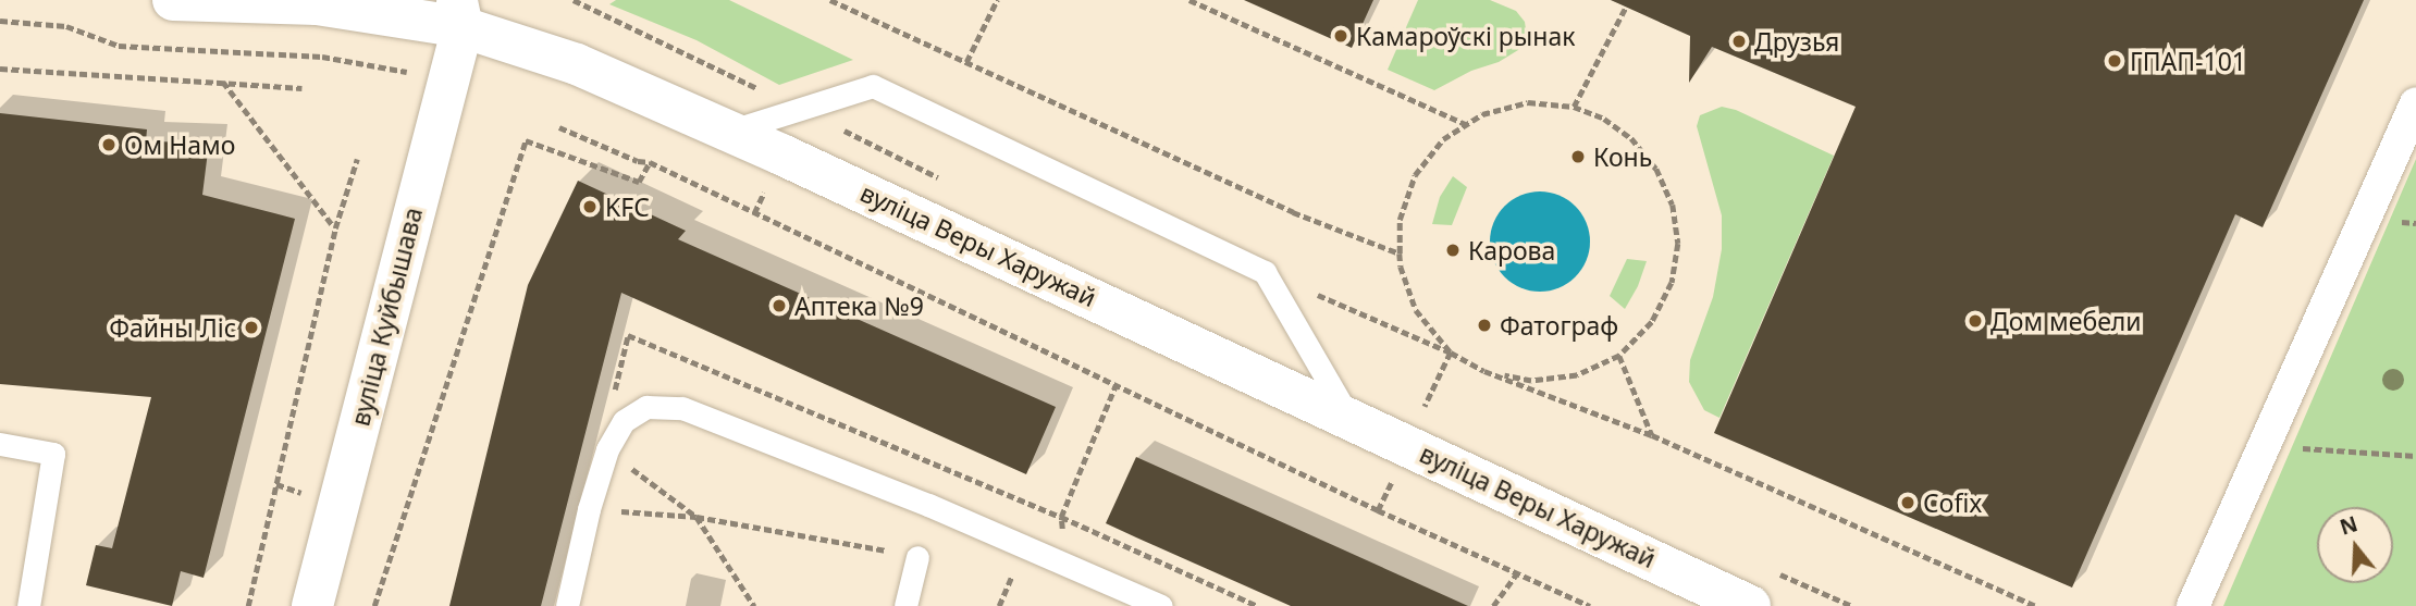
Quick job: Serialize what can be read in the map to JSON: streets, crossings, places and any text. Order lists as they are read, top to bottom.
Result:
{
  "streets": {
    "main road": ["вуліца Веры Харужай", "вуліца Куйбышава"]
  },
  "crossings": [
    ["вуліца Веры Харужай", "вуліца Куйбышава"]
  ],
  "places": [
    "Камароўскі рынак",
    "Друзья",
    "ГПАП-101",
    "Ом Намо",
    "Конь",
    "KFC",
    "Карова",
    "Аптека №9",
    "Дом мебели",
    "Фатограф",
    "Файны Ліс",
    "Cofix"
  ],
  "north": "top"
}
